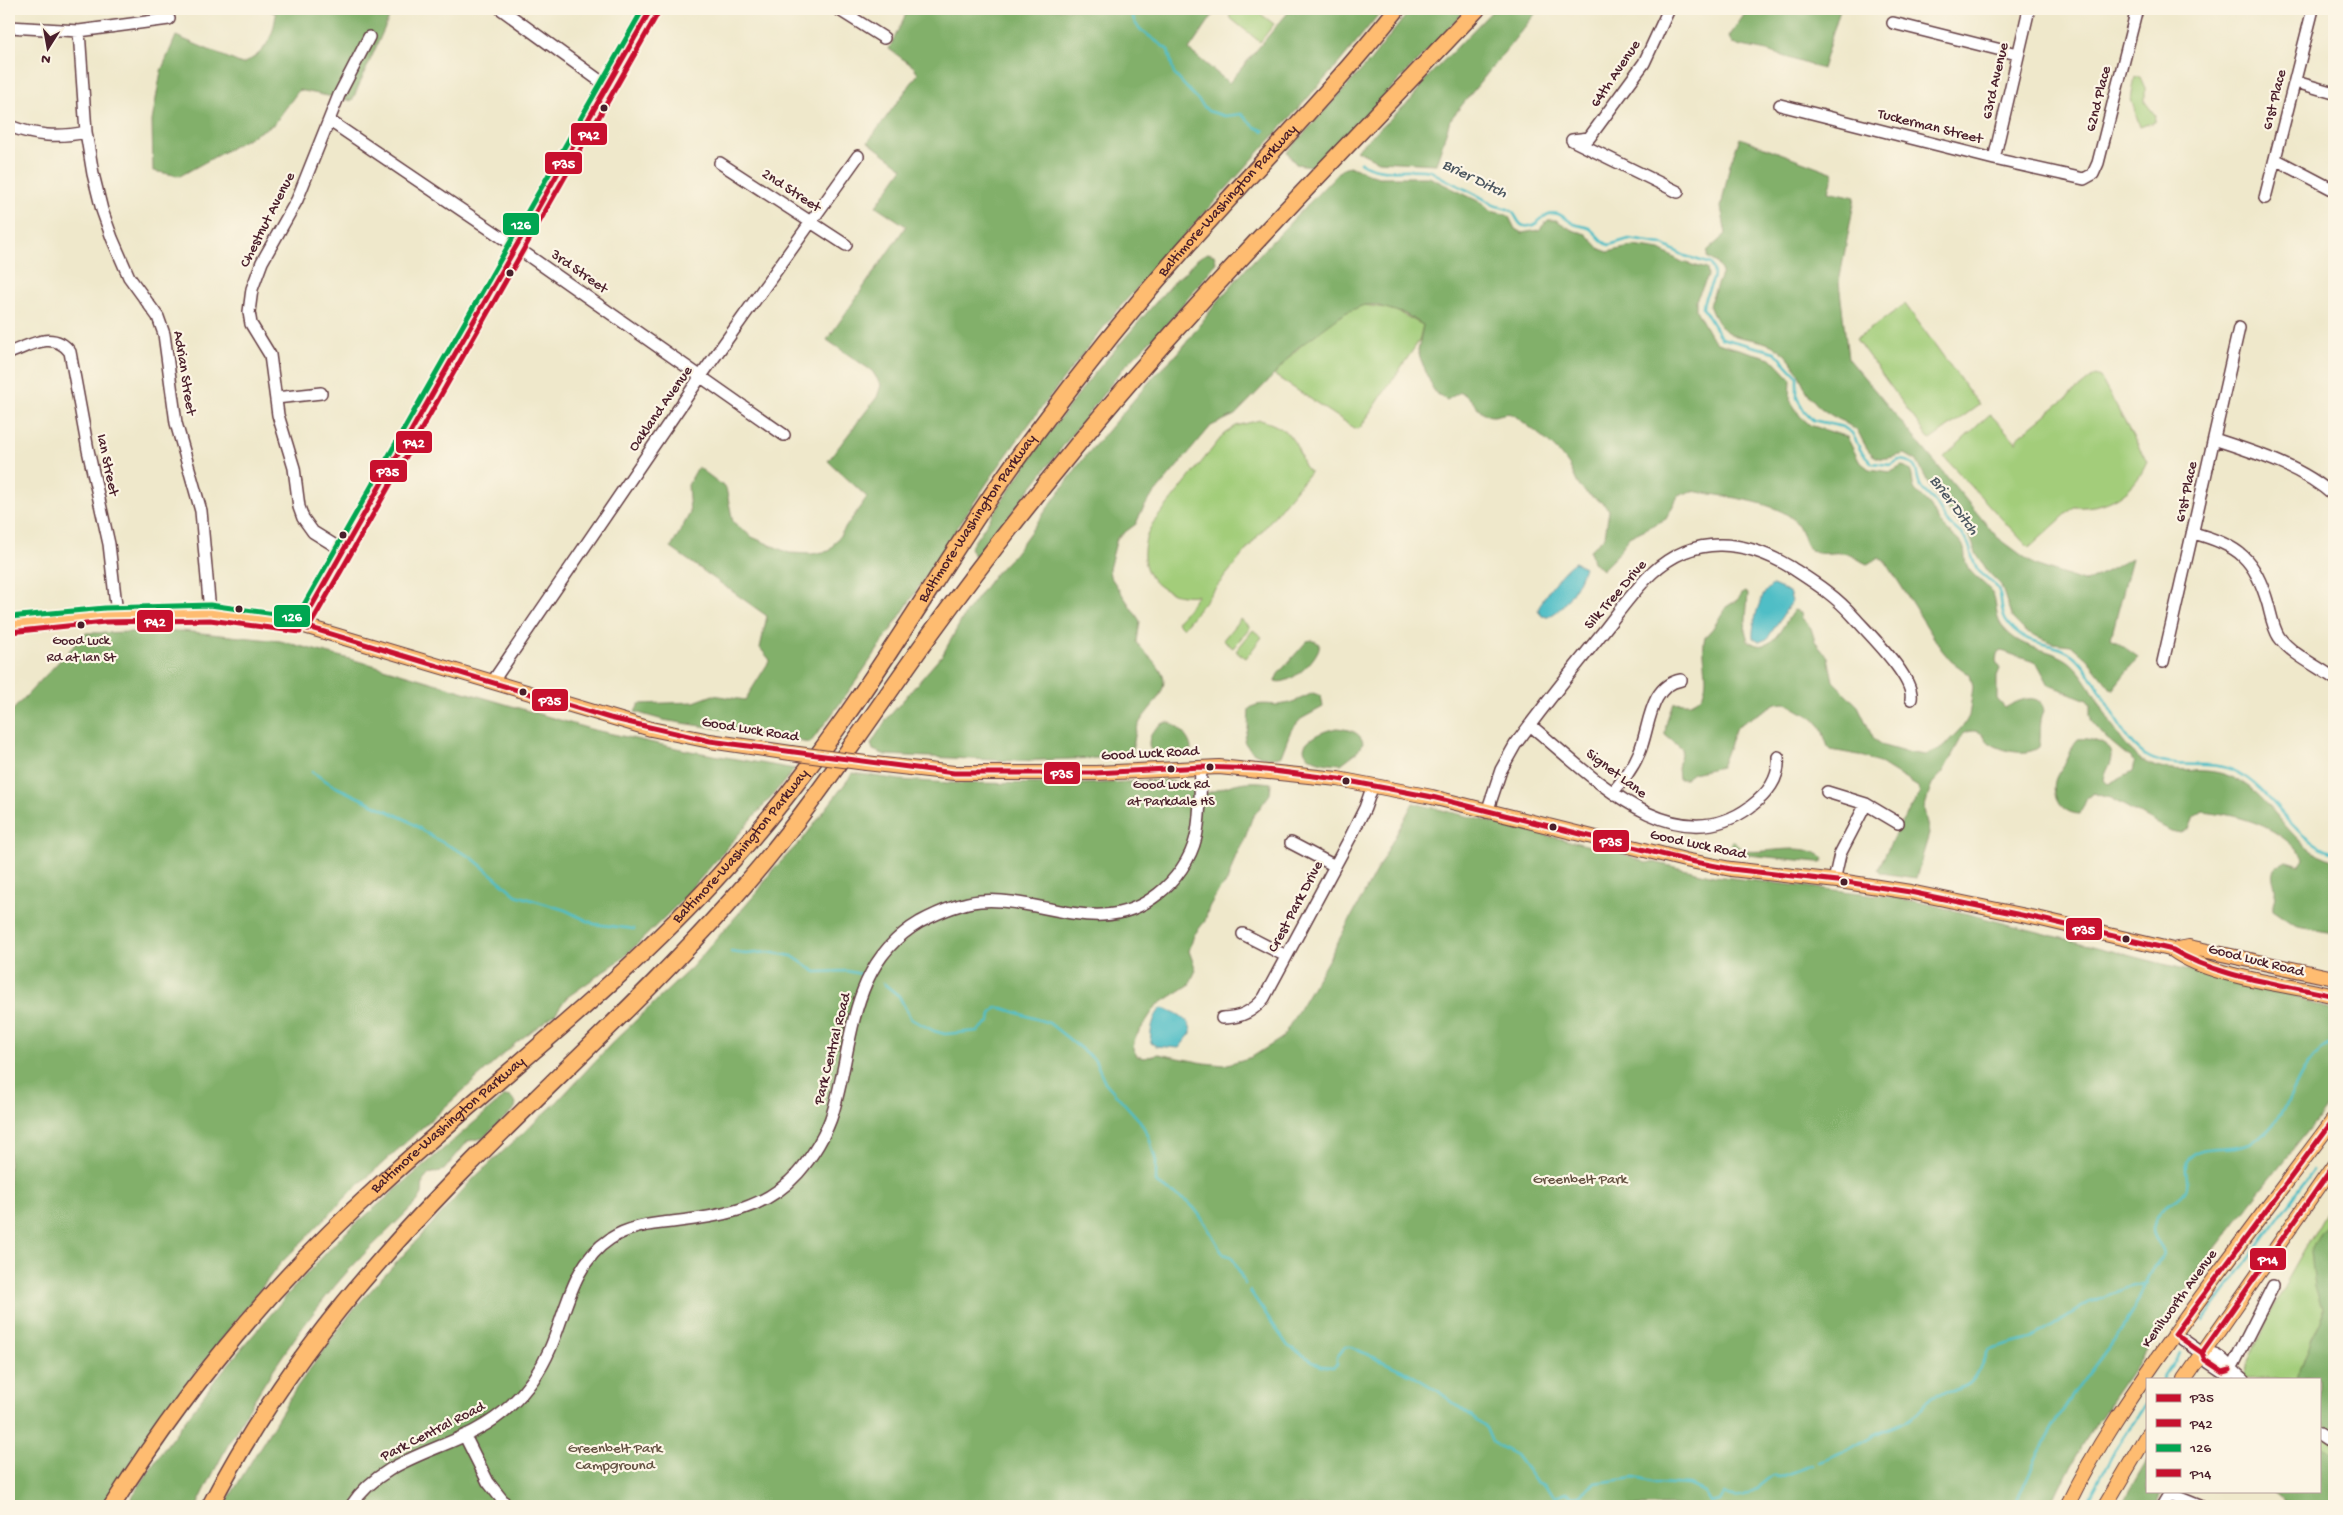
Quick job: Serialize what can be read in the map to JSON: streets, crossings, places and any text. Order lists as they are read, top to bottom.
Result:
{
  "streets": {
    "highway": ["Baltimore-Washington Parkway"],
    "main road": ["Good Luck Road", "Kenilworth Avenue"],
    "street": [
      "64th Avenue",
      "63rd Avenue",
      "62nd Place",
      "61st Place",
      "Tuckerman Street",
      "2nd Street",
      "Chestnut Avenue",
      "3rd Street",
      "Adrian Street",
      "Oakland Avenue",
      "Ian Street",
      "Silk Tree Drive",
      "Signet Lane",
      "Crest Park Drive",
      "Park Central Road"
    ]
  },
  "crossings": [
    ["63rd Avenue", "Tuckerman Street"],
    ["62nd Place", "Tuckerman Street"],
    ["2nd Street", "Oakland Avenue"],
    ["Chestnut Avenue", "3rd Street"],
    ["3rd Street", "Oakland Avenue"],
    ["Adrian Street", "Good Luck Road"],
    ["Oakland Avenue", "Good Luck Road"],
    ["Ian Street", "Good Luck Road"],
    ["Silk Tree Drive", "Good Luck Road"],
    ["Silk Tree Drive", "Signet Lane"],
    ["Good Luck Road", "Crest Park Drive"],
    ["Good Luck Road", "Park Central Road"]
  ],
  "water": ["Brier Ditch"],
  "parks": ["Greenbelt Park", "Greenbelt Park Campground"],
  "places": ["Good Luck Rd at Ian St", "Good Luck Rd at Parkdale HS"],
  "lines": [
    "transit line P35",
    "transit line 126",
    "transit line P42",
    "transit line P14"
  ],
  "legend": [
    "P35",
    "P42",
    "126",
    "P14"
  ],
  "north": "bottom"
}
